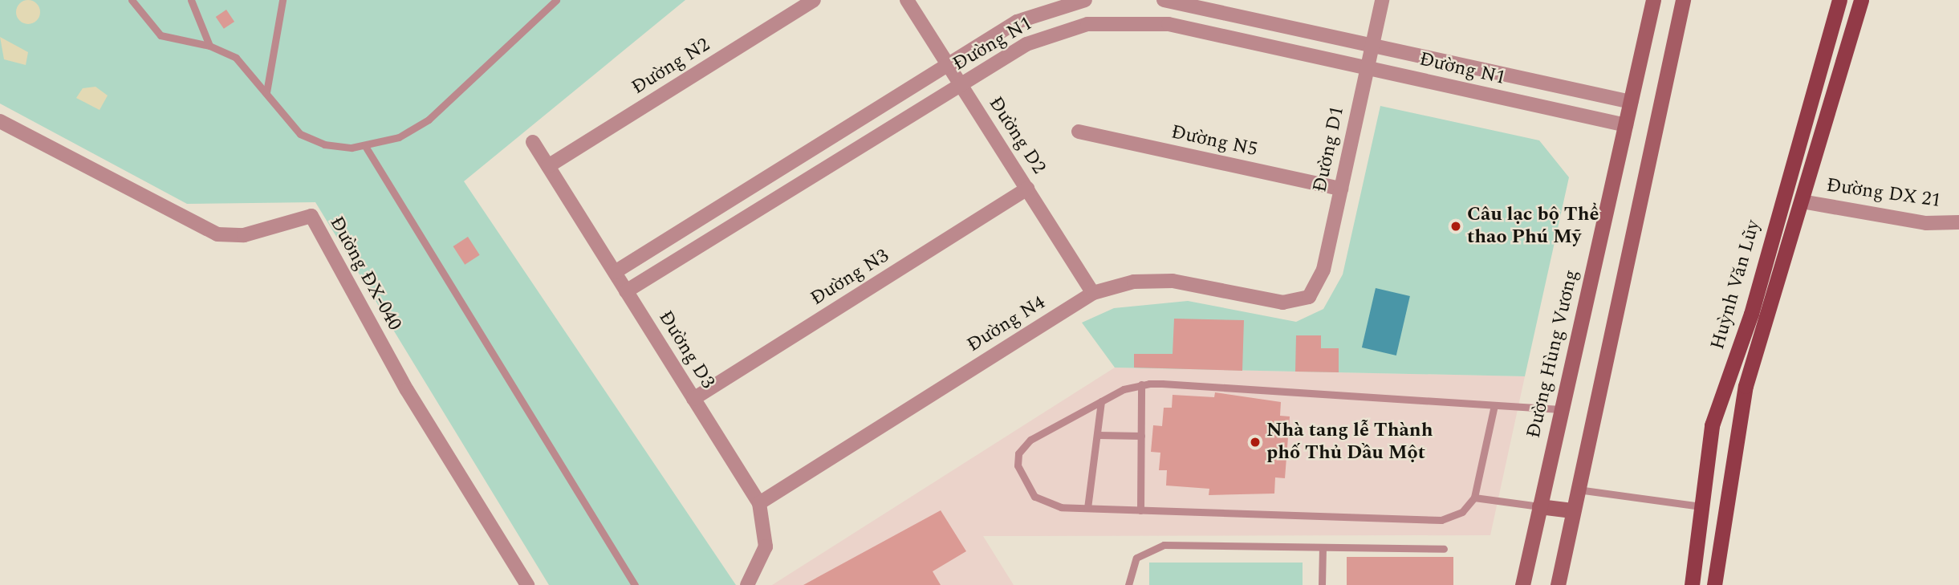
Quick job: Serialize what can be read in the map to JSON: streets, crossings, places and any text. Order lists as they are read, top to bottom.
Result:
{
  "streets": {
    "main road": ["Huỳnh Văn Lũy", "Đường Hùng Vương"],
    "street": [
      "Đường N1",
      "Đường N2",
      "Đường D2",
      "Đường N5",
      "Đường D1",
      "Đường DX 21",
      "Đường ĐX-040",
      "Đường N3",
      "Đường N4",
      "Đường D3"
    ]
  },
  "crossings": [
    ["Đường N1", "Đường D2"],
    ["Đường N1", "Đường D1"],
    ["Đường N1", "Đường D3"],
    ["Đường N1", "Đường Hùng Vương"],
    ["Đường N2", "Đường D3"],
    ["Đường D2", "Đường N3"],
    ["Đường D2", "Đường N4"],
    ["Đường N5", "Đường D1"],
    ["Đường D1", "Đường N4"],
    ["Đường DX 21", "Huỳnh Văn Lũy"],
    ["Đường N3", "Đường D3"],
    ["Đường N4", "Đường D3"]
  ],
  "places": ["Câu lạc bộ Thể thao Phú Mỹ", "Nhà tang lễ Thành phố Thủ Dầu Một"]
}
